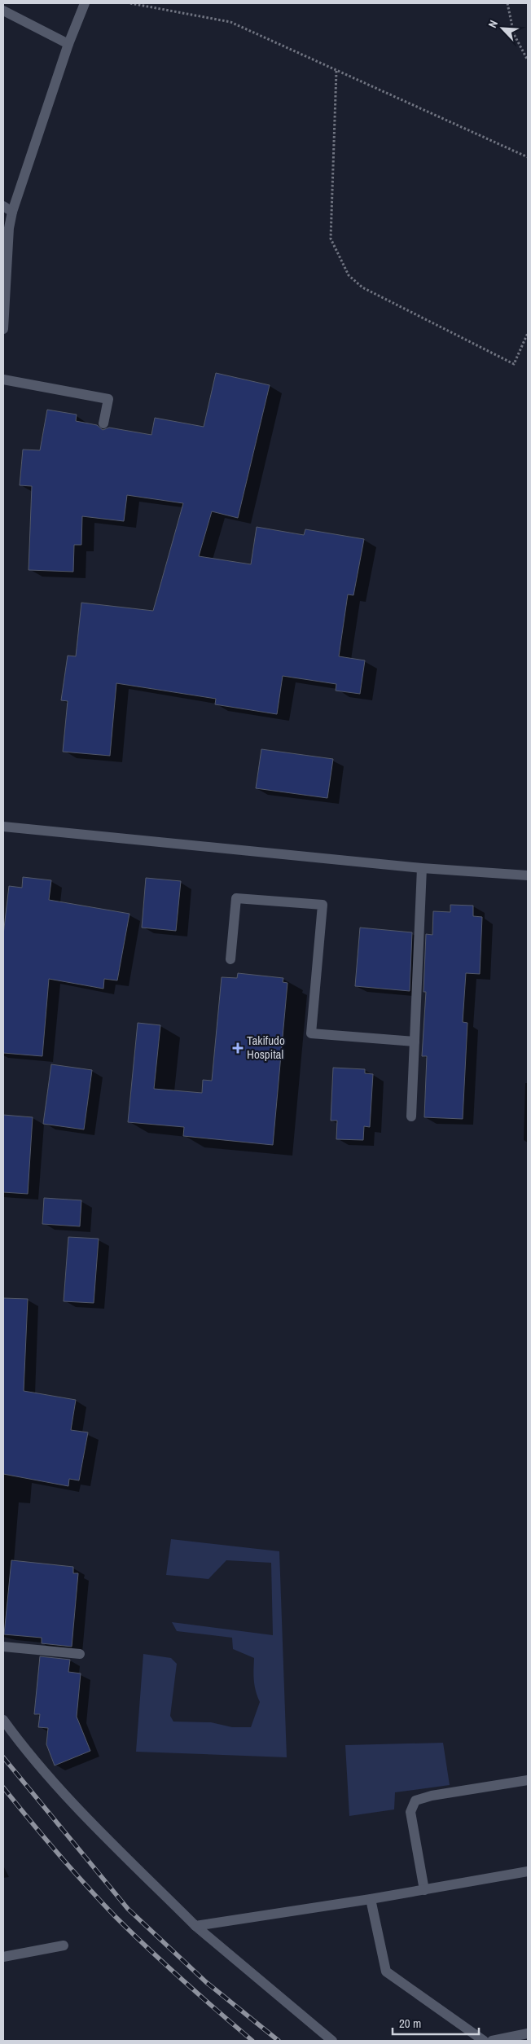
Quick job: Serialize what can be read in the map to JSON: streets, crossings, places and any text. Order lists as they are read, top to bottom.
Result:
{
  "places": {
    "health": ["Takifudo Hospital"]
  },
  "scale_bar": "20 m",
  "north": "top left"
}
